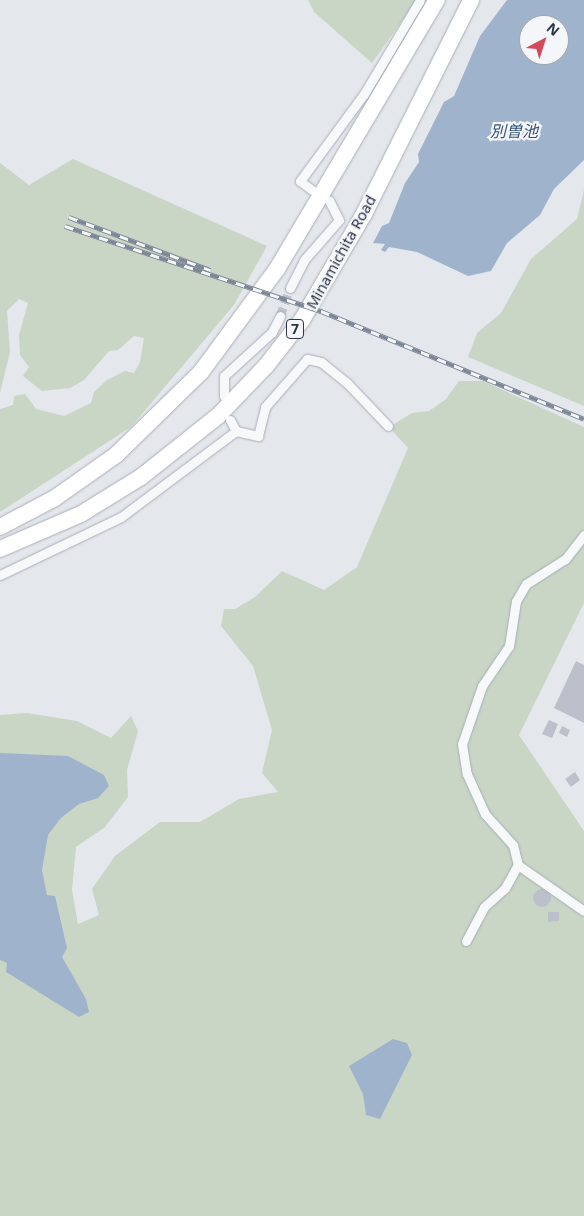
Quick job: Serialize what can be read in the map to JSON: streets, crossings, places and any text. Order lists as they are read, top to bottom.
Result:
{
  "streets": {
    "highway": ["Minamichita Road", "7"]
  },
  "water": ["別曽池"],
  "north": "top right"
}
